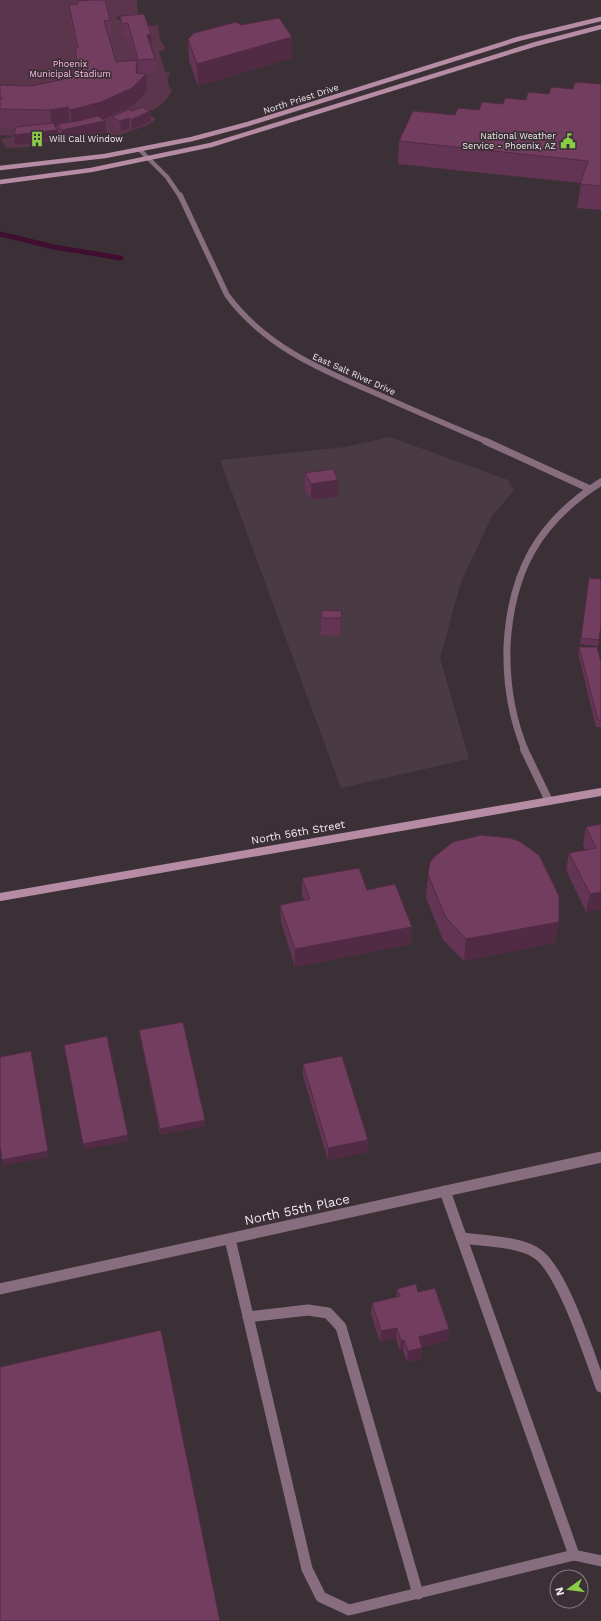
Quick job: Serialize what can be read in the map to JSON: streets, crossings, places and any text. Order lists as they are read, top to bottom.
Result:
{
  "streets": {
    "main road": ["North Priest Drive", "North 56th Street"],
    "street": ["East Salt River Drive", "North 55th Place"]
  },
  "crossings": [
    ["North Priest Drive", "East Salt River Drive"]
  ],
  "parks": ["Phoenix Municipal Stadium"],
  "places": {
    "building": ["Will Call Window"],
    "public building": ["National Weather Service - Phoenix, AZ"]
  },
  "north": "left"
}
